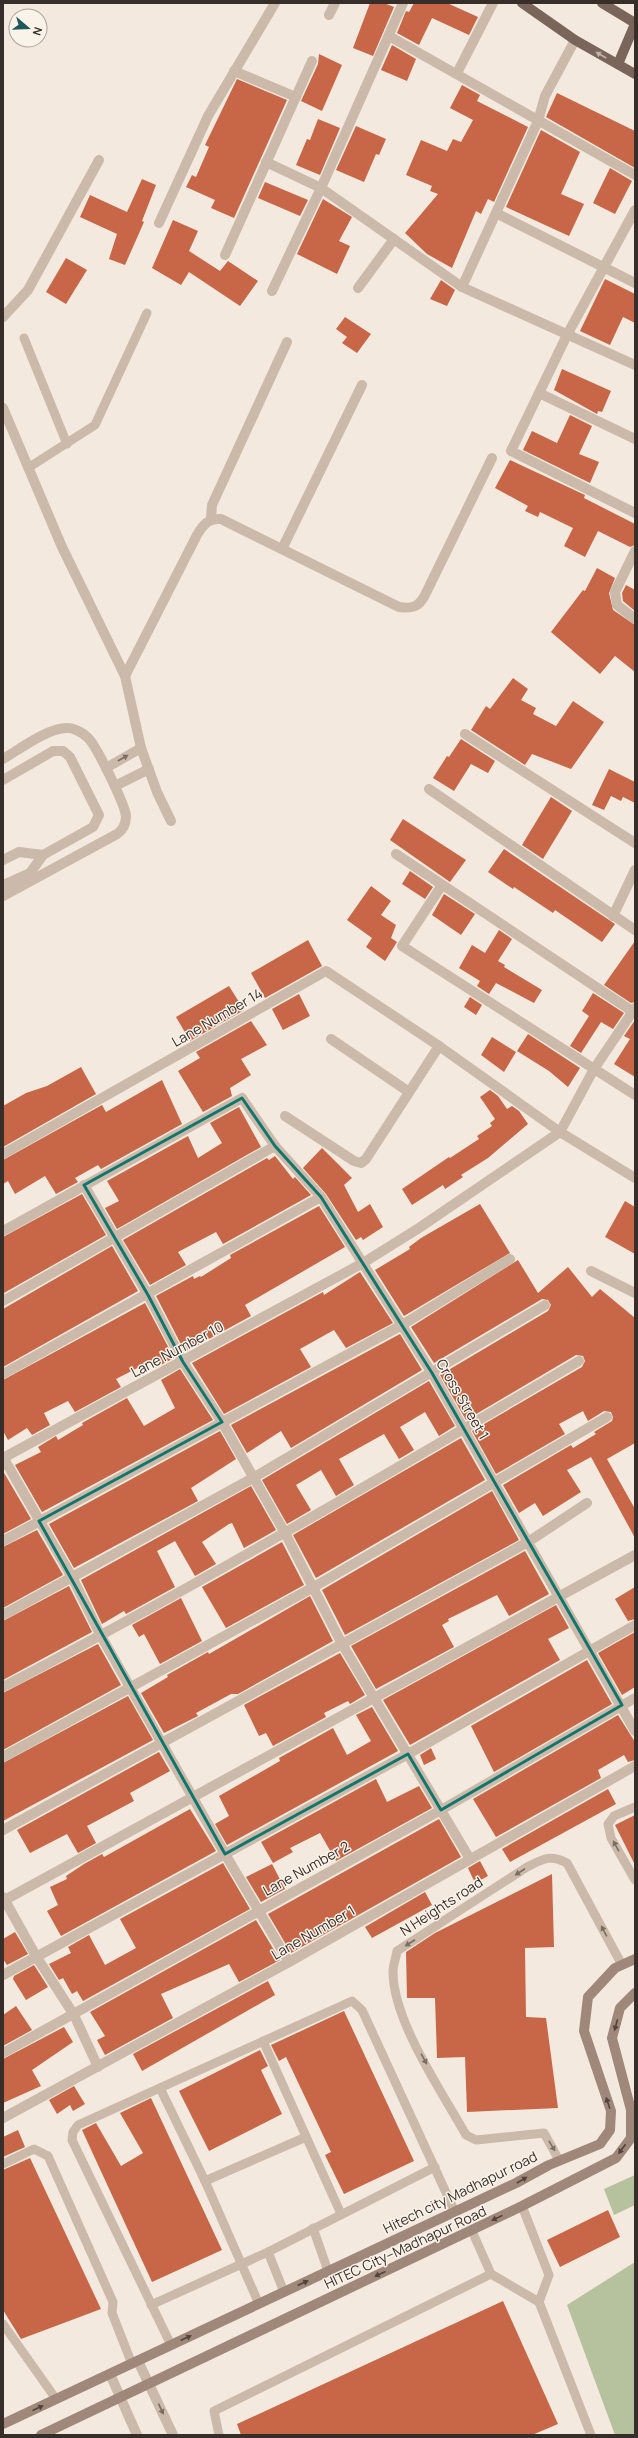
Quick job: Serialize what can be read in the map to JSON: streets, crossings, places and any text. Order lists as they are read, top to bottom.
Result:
{
  "streets": {
    "main road": ["Hitech city Madhapur road", "HITEC City–Madhapur Road"],
    "street": [
      "Lane Number 14",
      "Lane Number 10",
      "Cross Street 1",
      "Lane Number 2",
      "Lane Number 1"
    ],
    "lane": ["N Heights road"]
  },
  "crossings": [
    ["Lane Number 10", "Cross Street 1"],
    ["Cross Street 1", "Lane Number 2"],
    ["N Heights road", "Hitech city Madhapur road"]
  ],
  "one_way": ["Hitech city Madhapur road", "HITEC City–Madhapur Road"],
  "north": "right"
}
